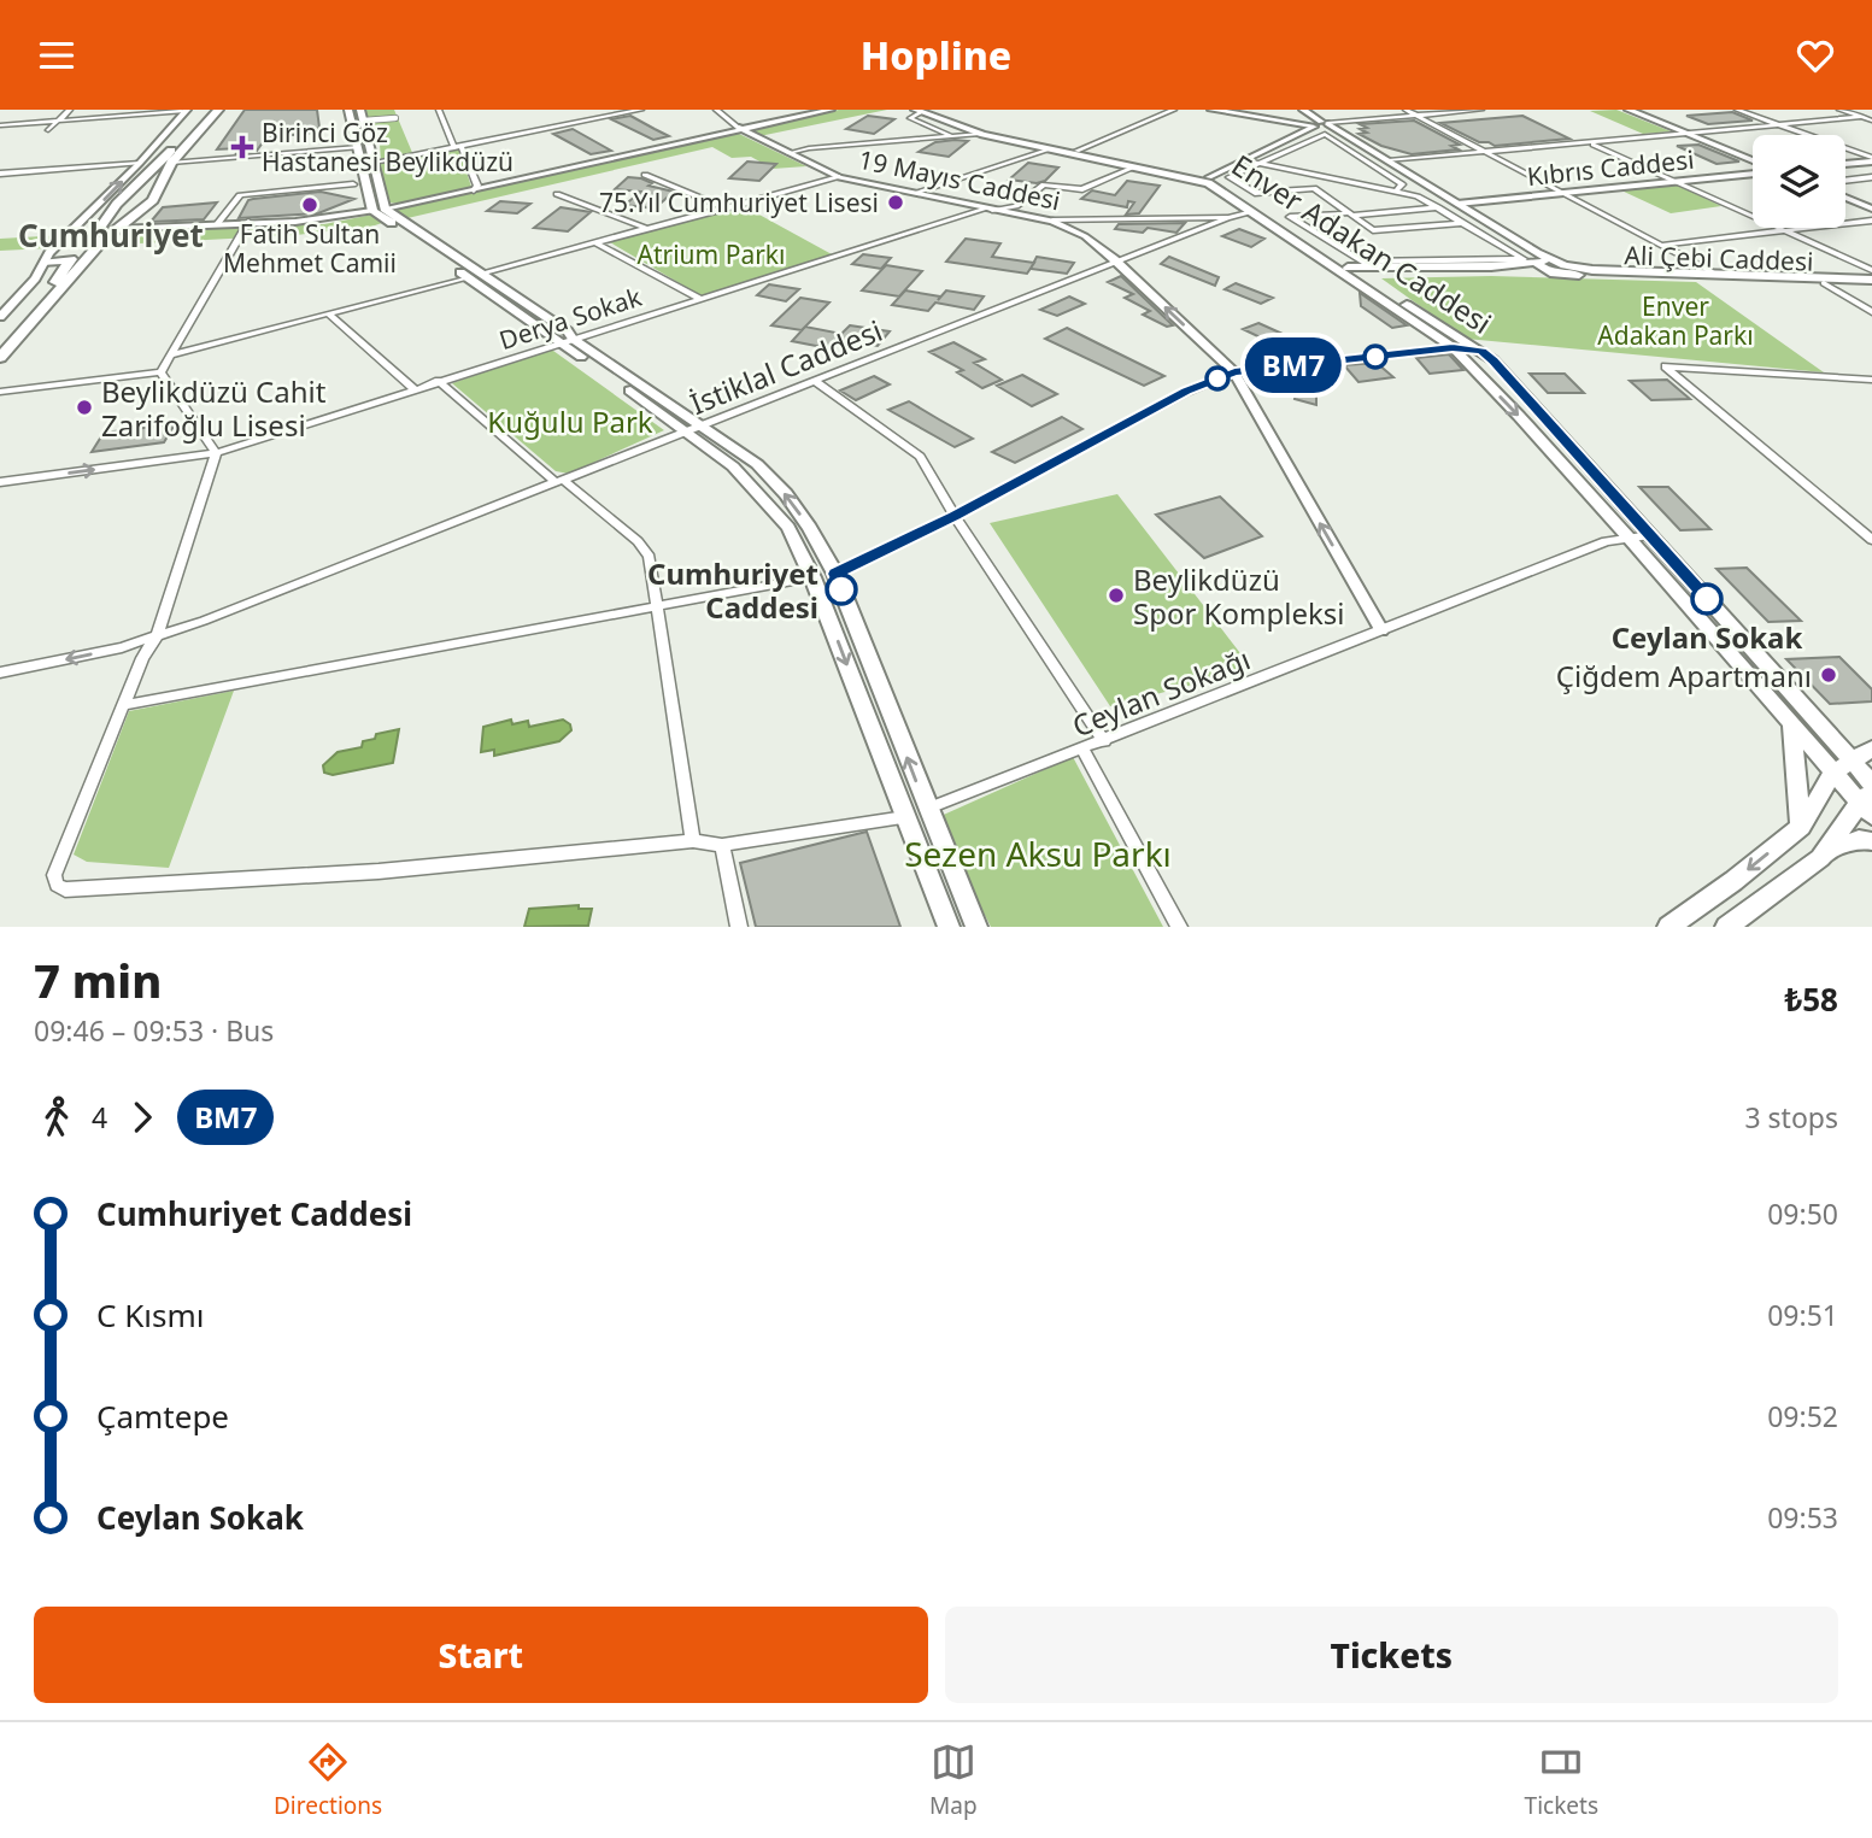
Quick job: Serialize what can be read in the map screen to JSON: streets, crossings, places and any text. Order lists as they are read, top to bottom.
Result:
{
  "streets": {
    "main road": ["Enver Adakan Caddesi", "Ali Çebi Caddesi"],
    "street": [
      "Kıbrıs Caddesi",
      "19 Mayıs Caddesi",
      "Derya Sokak",
      "İstiklal Caddesi",
      "Ceylan Sokağı"
    ]
  },
  "crossings": [
    ["19 Mayıs Caddesi", "Derya Sokak"],
    ["19 Mayıs Caddesi", "İstiklal Caddesi"],
    ["19 Mayıs Caddesi", "Ceylan Sokağı"],
    ["Enver Adakan Caddesi", "Ali Çebi Caddesi"],
    ["Enver Adakan Caddesi", "Derya Sokak"],
    ["Enver Adakan Caddesi", "İstiklal Caddesi"],
    ["Enver Adakan Caddesi", "Ceylan Sokağı"]
  ],
  "one_way": ["19 Mayıs Caddesi"],
  "districts": ["Cumhuriyet"],
  "parks": [
    "Atrium Parkı",
    "Enver Adakan Parkı",
    "Kuğulu Park",
    "Sezen Aksu Parkı"
  ],
  "places": {
    "health": ["Birinci Göz Hastanesi Beylikdüzü"],
    "other": [
      "75.Yıl Cumhuriyet Lisesi",
      "Fatih Sultan Mehmet Camii",
      "Beylikdüzü Cahit Zarifoğlu Lisesi",
      "Cumhuriyet Caddesi",
      "Beylikdüzü Spor Kompleksi",
      "Ceylan Sokak",
      "Çiğdem Apartmanı"
    ]
  },
  "lines": ["bus line BM7"],
  "page": {
    "header": "Hopline",
    "on_map": "BM7",
    "heading": ["7 min", "09:46 – 09:53 · Bus", "₺58"],
    "legs": ["4", "BM7", "3 stops"],
    "list": [
      {
        "name": "Cumhuriyet Caddesi",
        "value": "09:50"
      },
      {
        "name": "C Kısmı",
        "value": "09:51"
      },
      {
        "name": "Çamtepe",
        "value": "09:52"
      },
      {
        "name": "Ceylan Sokak",
        "value": "09:53"
      }
    ],
    "buttons": ["Start", "Tickets"],
    "tabs": ["Directions", "Map", "Tickets"]
  }
}
